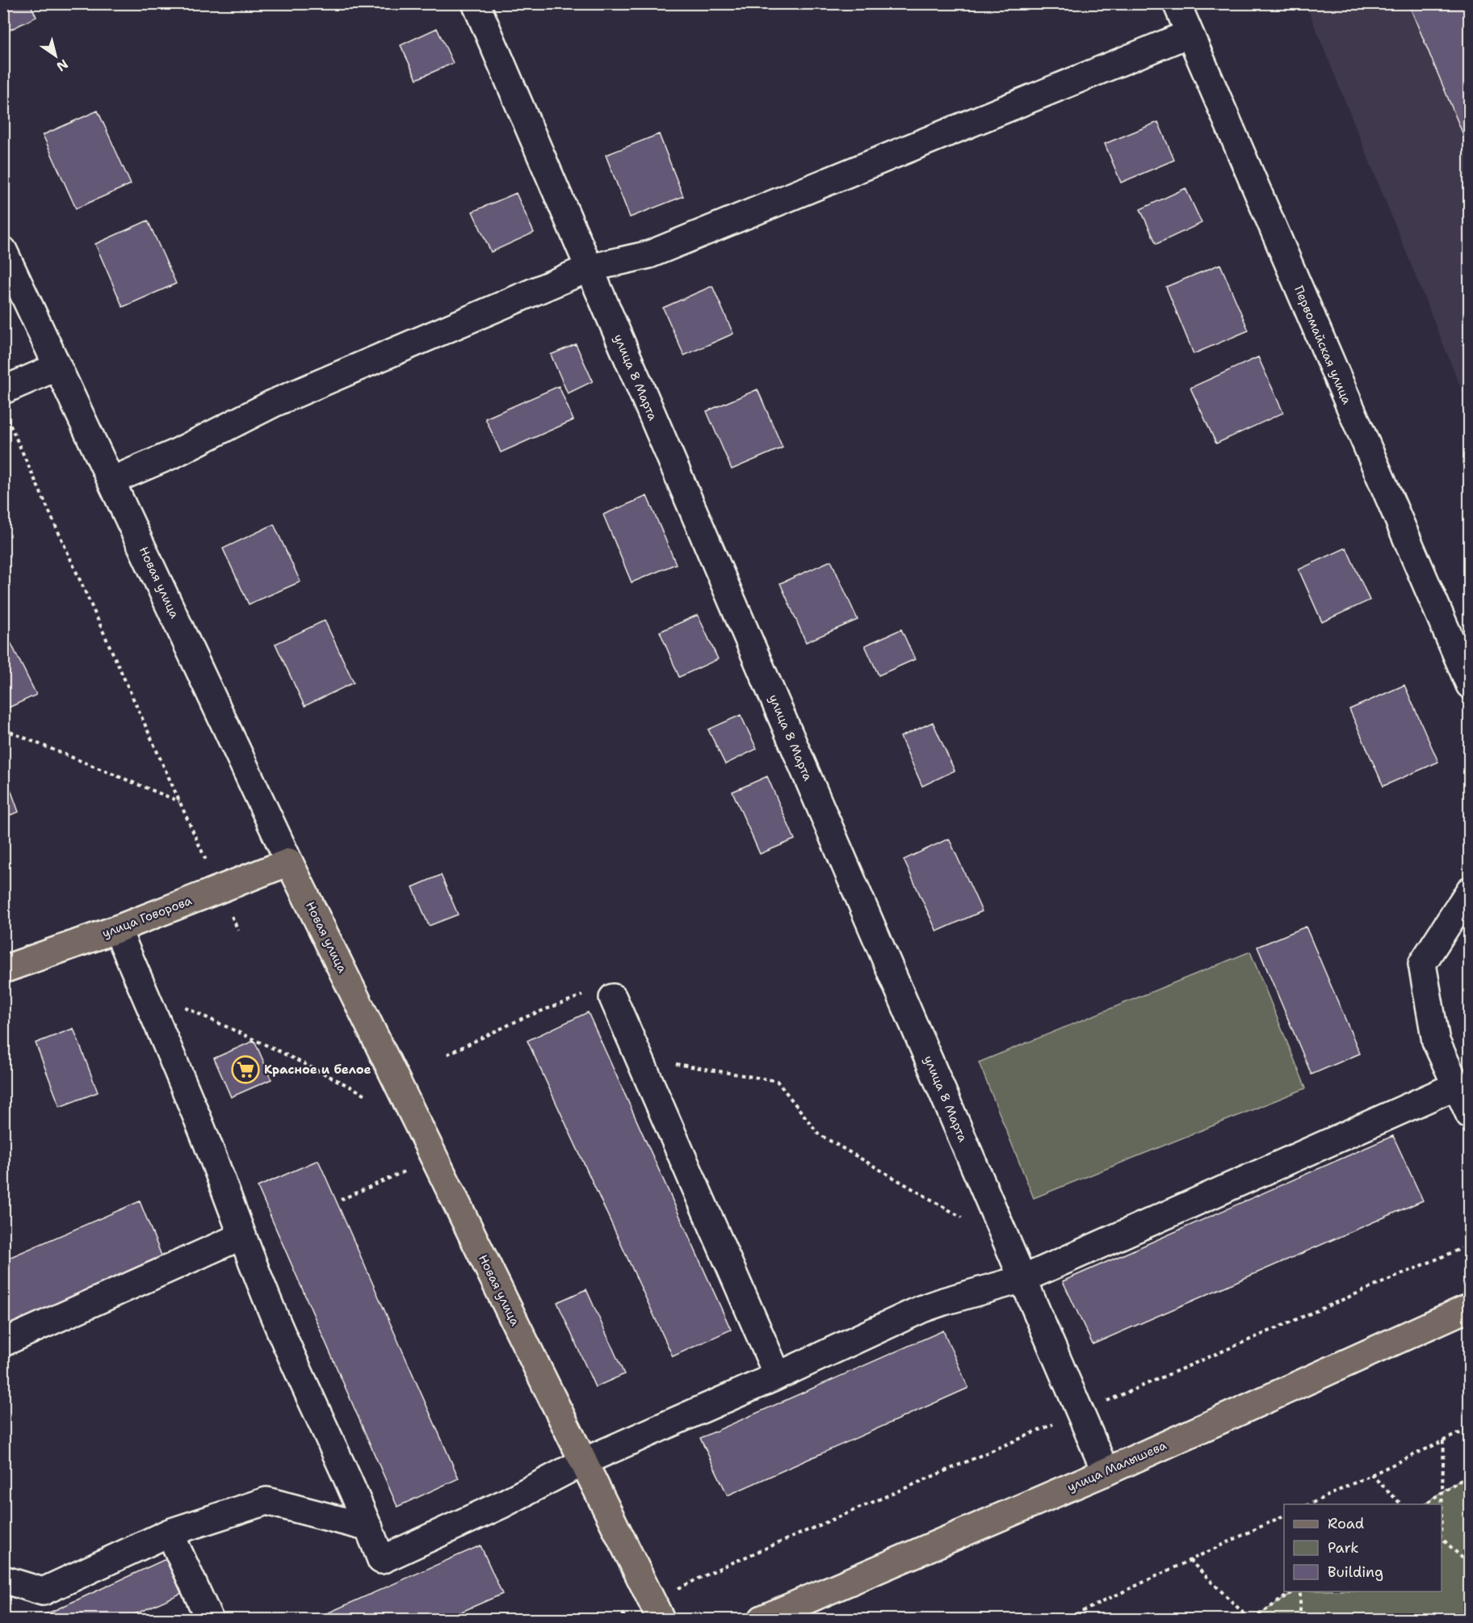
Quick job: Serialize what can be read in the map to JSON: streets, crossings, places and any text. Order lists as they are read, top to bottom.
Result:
{
  "streets": {
    "main road": ["Новая улица", "улица Говорова", "улица Малышева"],
    "street": ["Первомайская улица", "улица 8 Марта"]
  },
  "crossings": [
    ["улица 8 Марта", "улица Малышева"],
    ["Новая улица", "улица Говорова"]
  ],
  "places": {
    "supermarket": ["Красное и белое"]
  },
  "legend": ["Road", "Park", "Building"],
  "north": "bottom right"
}
